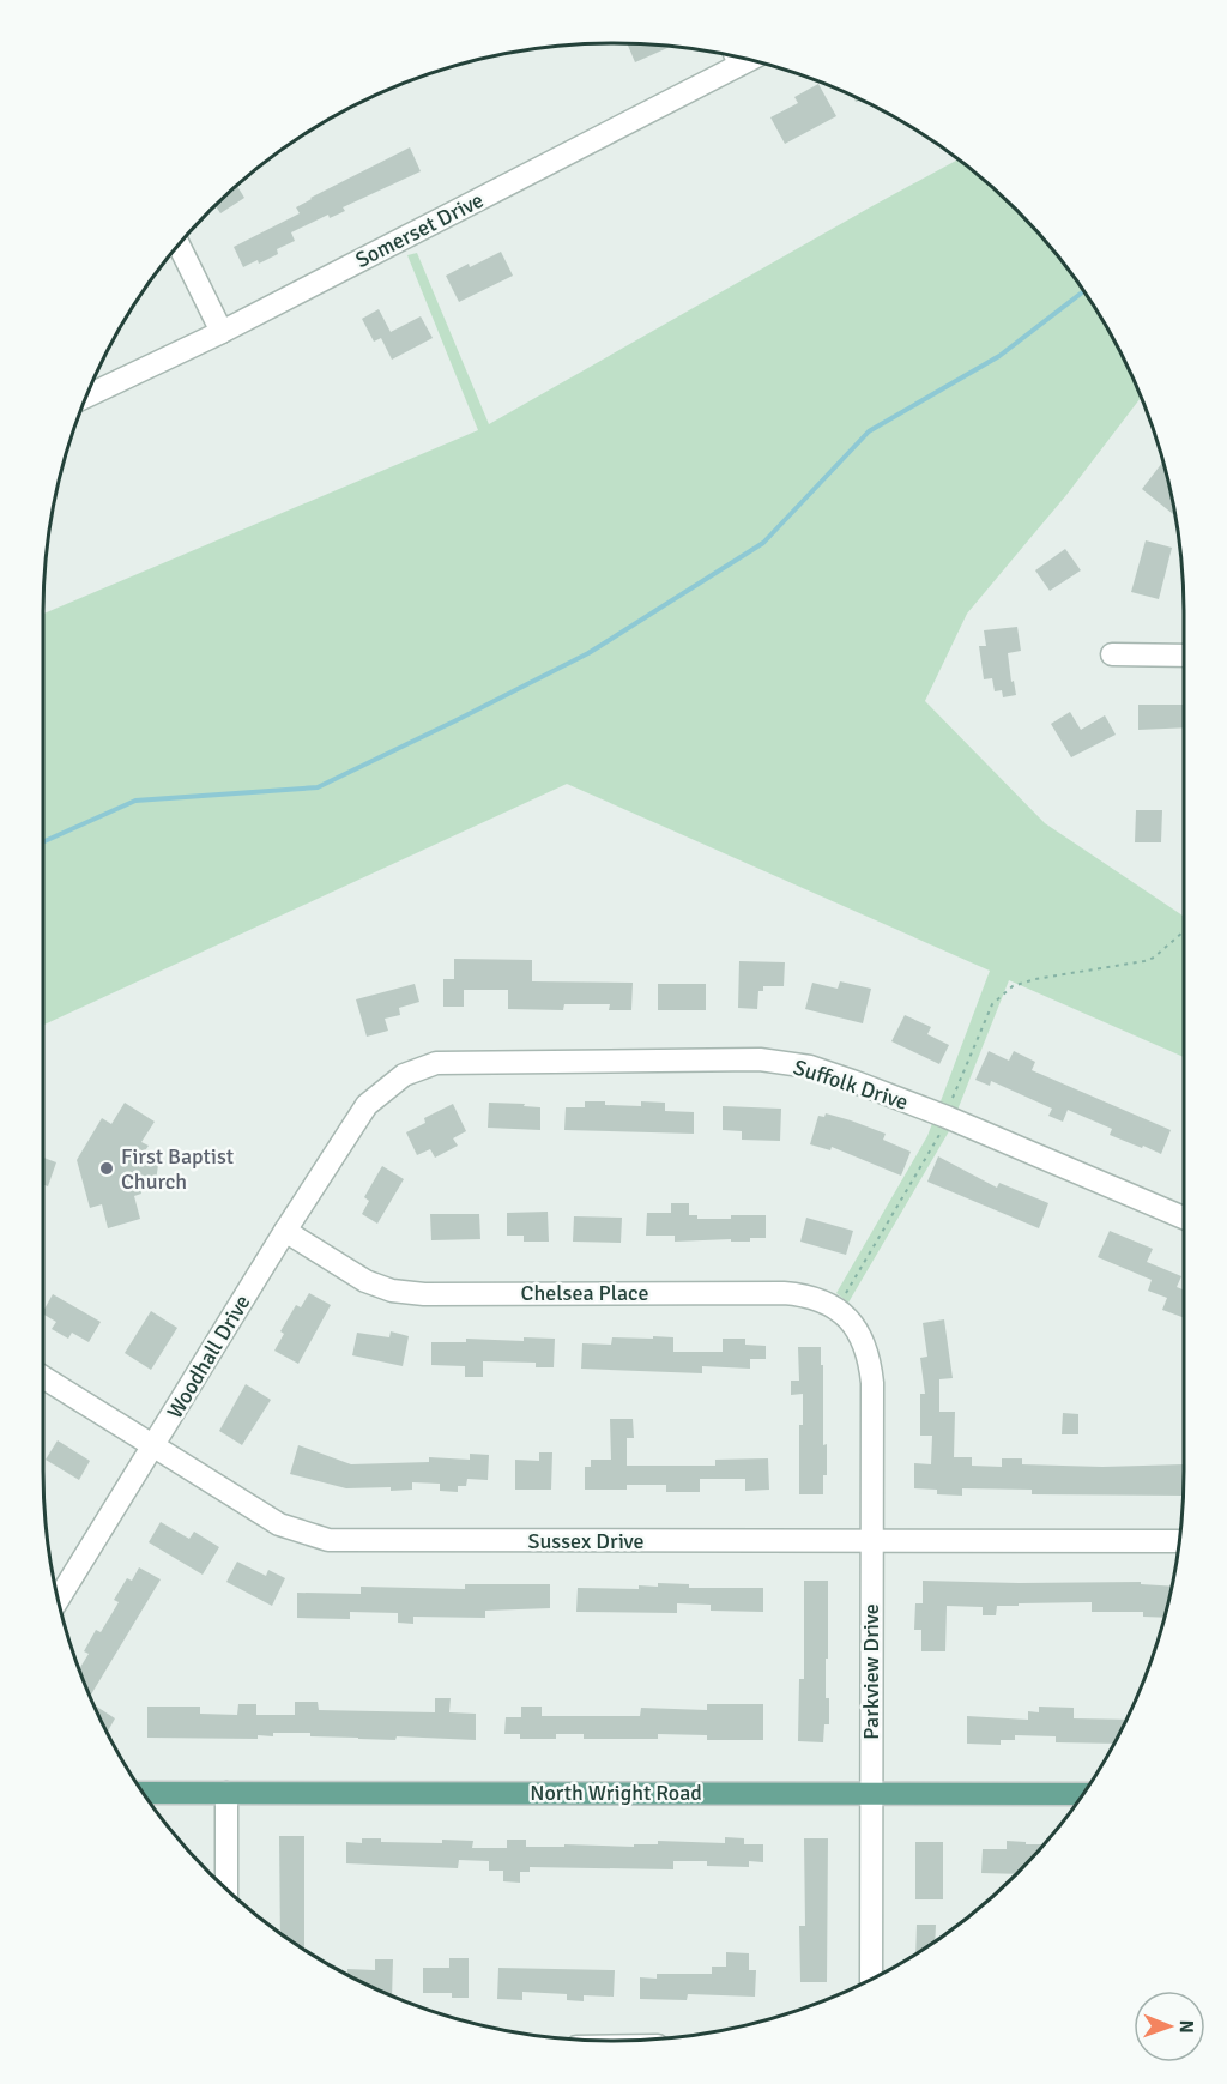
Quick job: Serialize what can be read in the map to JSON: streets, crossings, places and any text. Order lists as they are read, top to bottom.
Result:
{
  "streets": {
    "main road": ["North Wright Road"],
    "street": [
      "Somerset Drive",
      "Suffolk Drive",
      "Chelsea Place",
      "Woodhall Drive",
      "Sussex Drive",
      "Parkview Drive"
    ]
  },
  "crossings": [
    ["Suffolk Drive", "Woodhall Drive"],
    ["Chelsea Place", "Woodhall Drive"],
    ["Chelsea Place", "Parkview Drive"],
    ["Woodhall Drive", "Sussex Drive"],
    ["Sussex Drive", "Parkview Drive"],
    ["Parkview Drive", "North Wright Road"]
  ],
  "places": ["First Baptist Church"],
  "north": "right"
}
